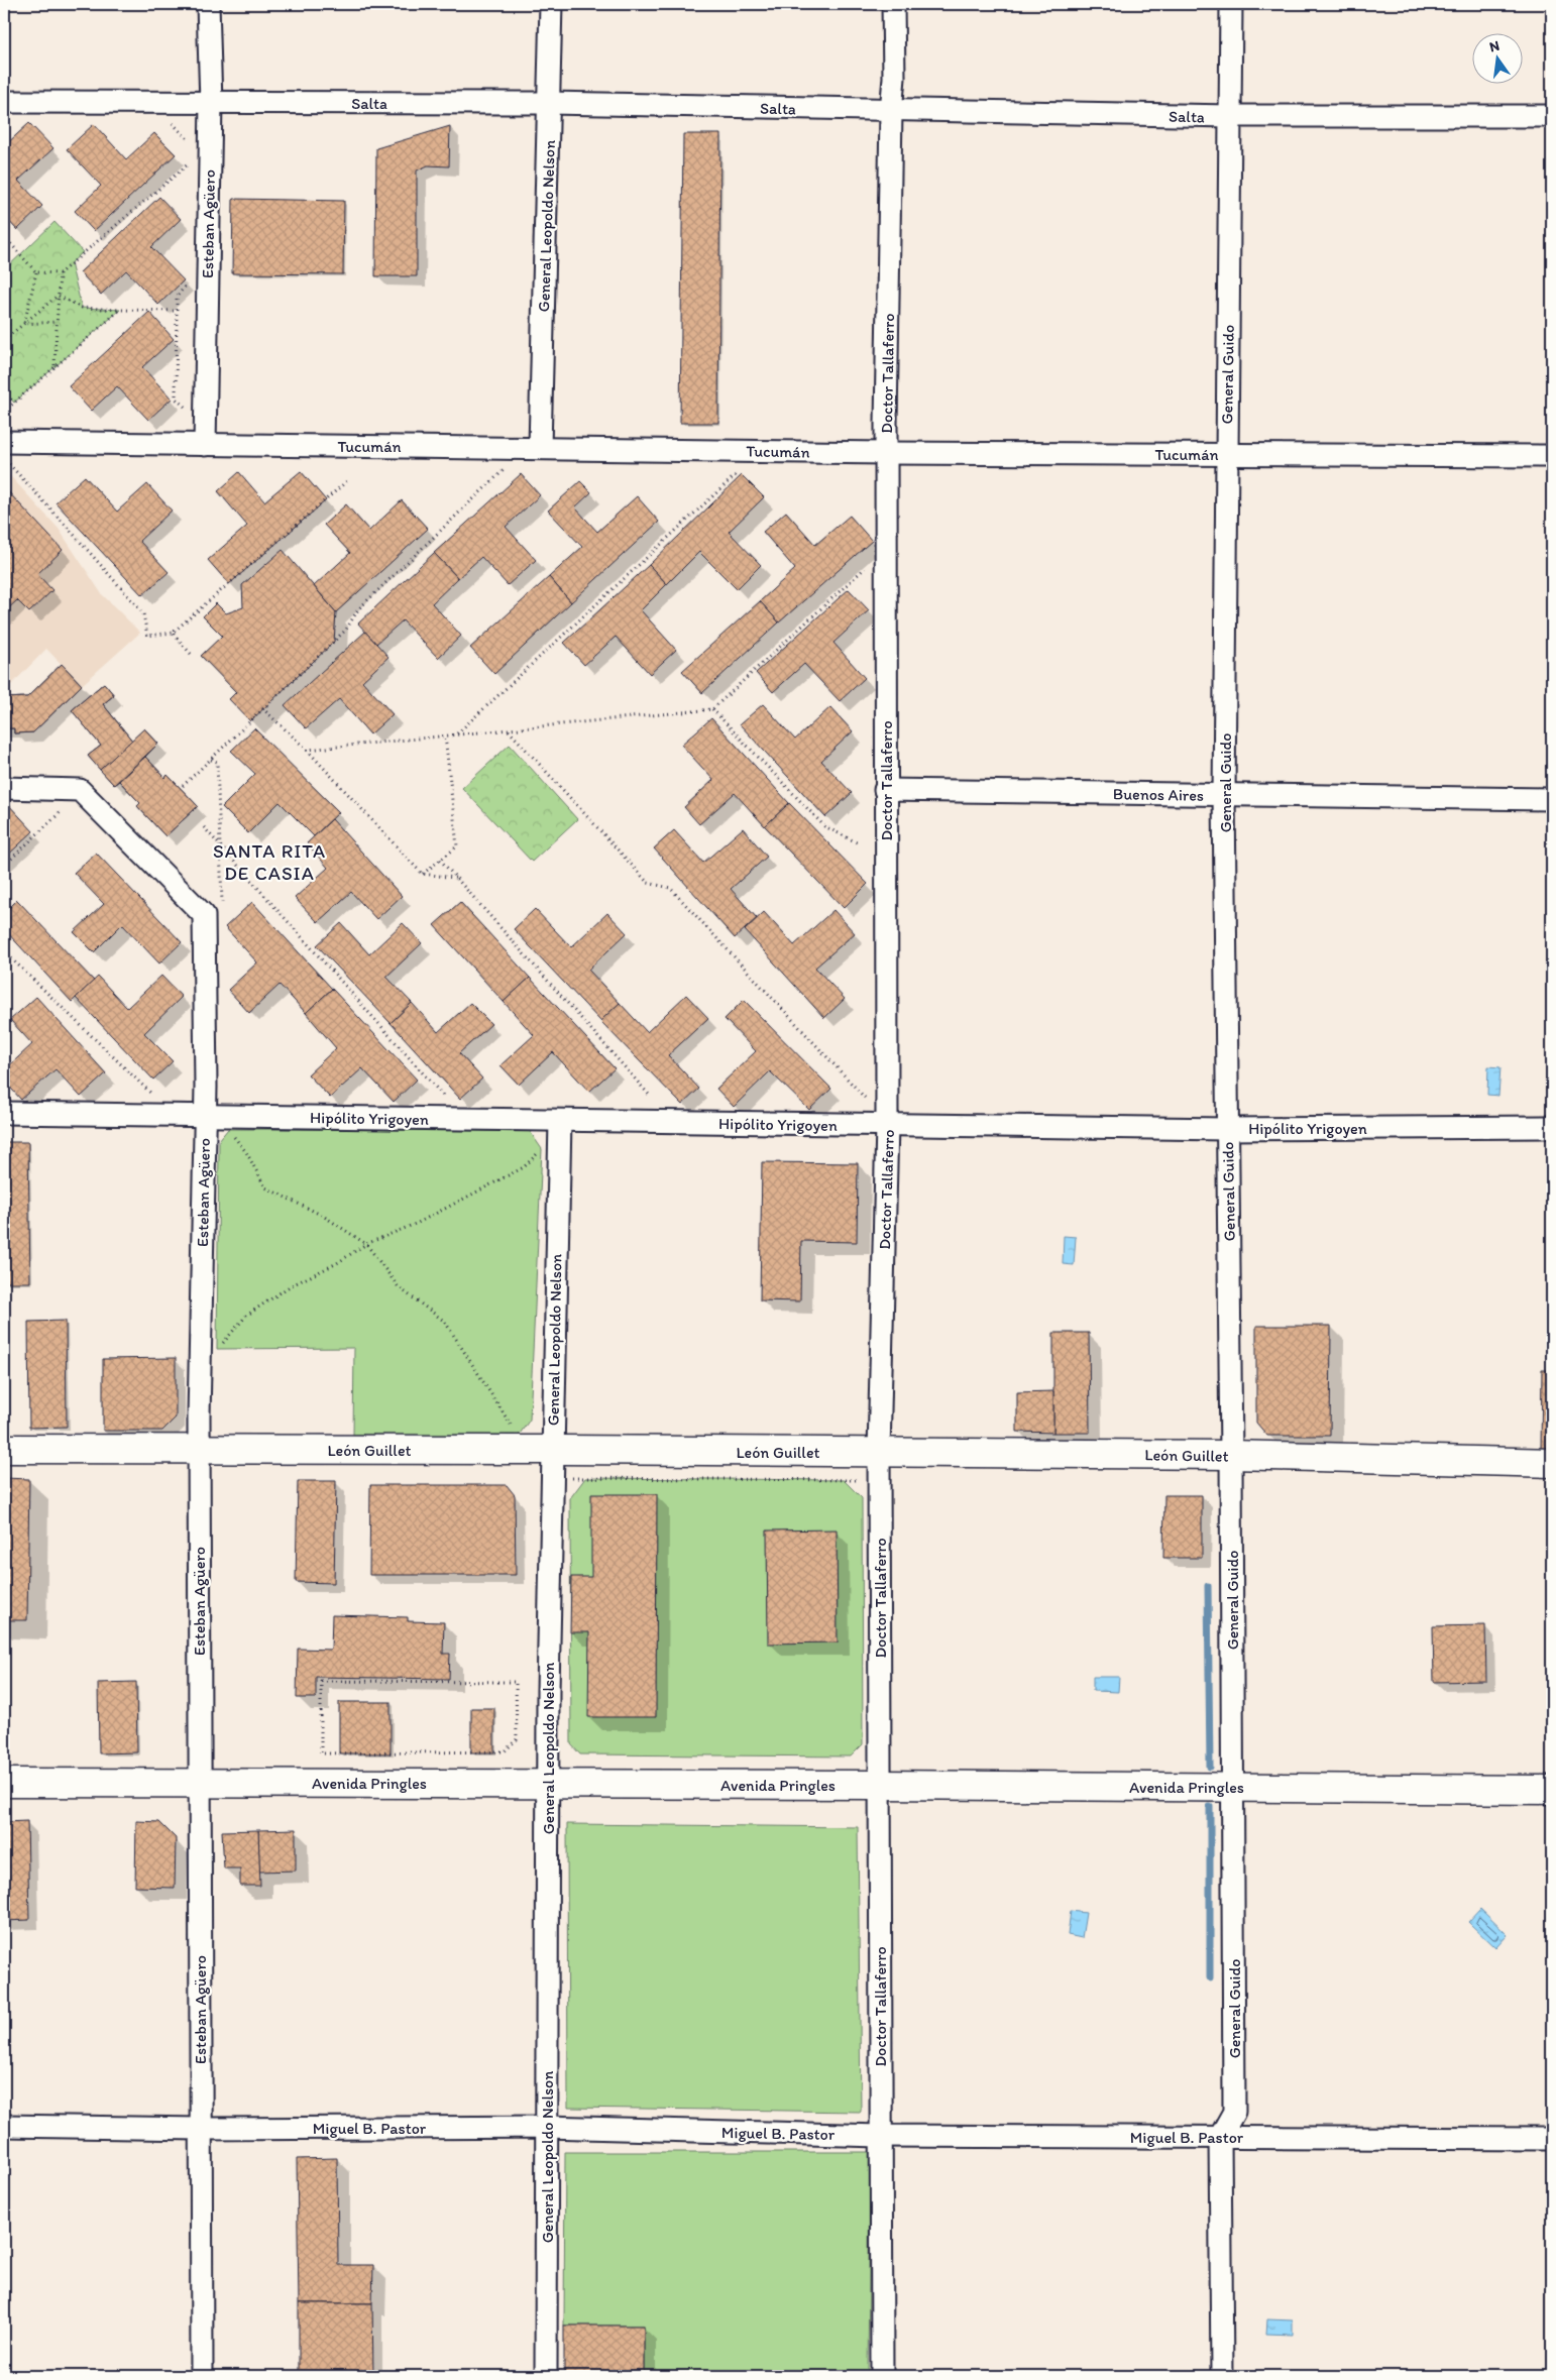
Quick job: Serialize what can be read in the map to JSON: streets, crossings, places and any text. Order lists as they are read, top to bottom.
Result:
{
  "streets": {
    "street": [
      "Salta",
      "Esteban Agüero",
      "General Leopoldo Nelson",
      "Doctor Tallaferro",
      "General Guido",
      "Tucumán",
      "Buenos Aires",
      "Hipólito Yrigoyen",
      "León Guillet",
      "Avenida Pringles",
      "Miguel B. Pastor"
    ]
  },
  "crossings": [
    ["Salta", "Esteban Agüero"],
    ["Salta", "General Leopoldo Nelson"],
    ["Salta", "Doctor Tallaferro"],
    ["Salta", "General Guido"],
    ["Esteban Agüero", "Tucumán"],
    ["Esteban Agüero", "Hipólito Yrigoyen"],
    ["Esteban Agüero", "León Guillet"],
    ["Esteban Agüero", "Avenida Pringles"],
    ["Esteban Agüero", "Miguel B. Pastor"],
    ["General Leopoldo Nelson", "Tucumán"],
    ["General Leopoldo Nelson", "Hipólito Yrigoyen"],
    ["General Leopoldo Nelson", "León Guillet"],
    ["General Leopoldo Nelson", "Avenida Pringles"],
    ["General Leopoldo Nelson", "Miguel B. Pastor"],
    ["Doctor Tallaferro", "Tucumán"],
    ["Doctor Tallaferro", "Buenos Aires"],
    ["Doctor Tallaferro", "Hipólito Yrigoyen"],
    ["Doctor Tallaferro", "León Guillet"],
    ["Doctor Tallaferro", "Avenida Pringles"],
    ["Doctor Tallaferro", "Miguel B. Pastor"],
    ["General Guido", "Tucumán"],
    ["General Guido", "Buenos Aires"],
    ["General Guido", "Hipólito Yrigoyen"],
    ["General Guido", "León Guillet"],
    ["General Guido", "Avenida Pringles"],
    ["General Guido", "Miguel B. Pastor"]
  ],
  "districts": ["SANTA RITA DE CASIA"],
  "north": "top"
}
